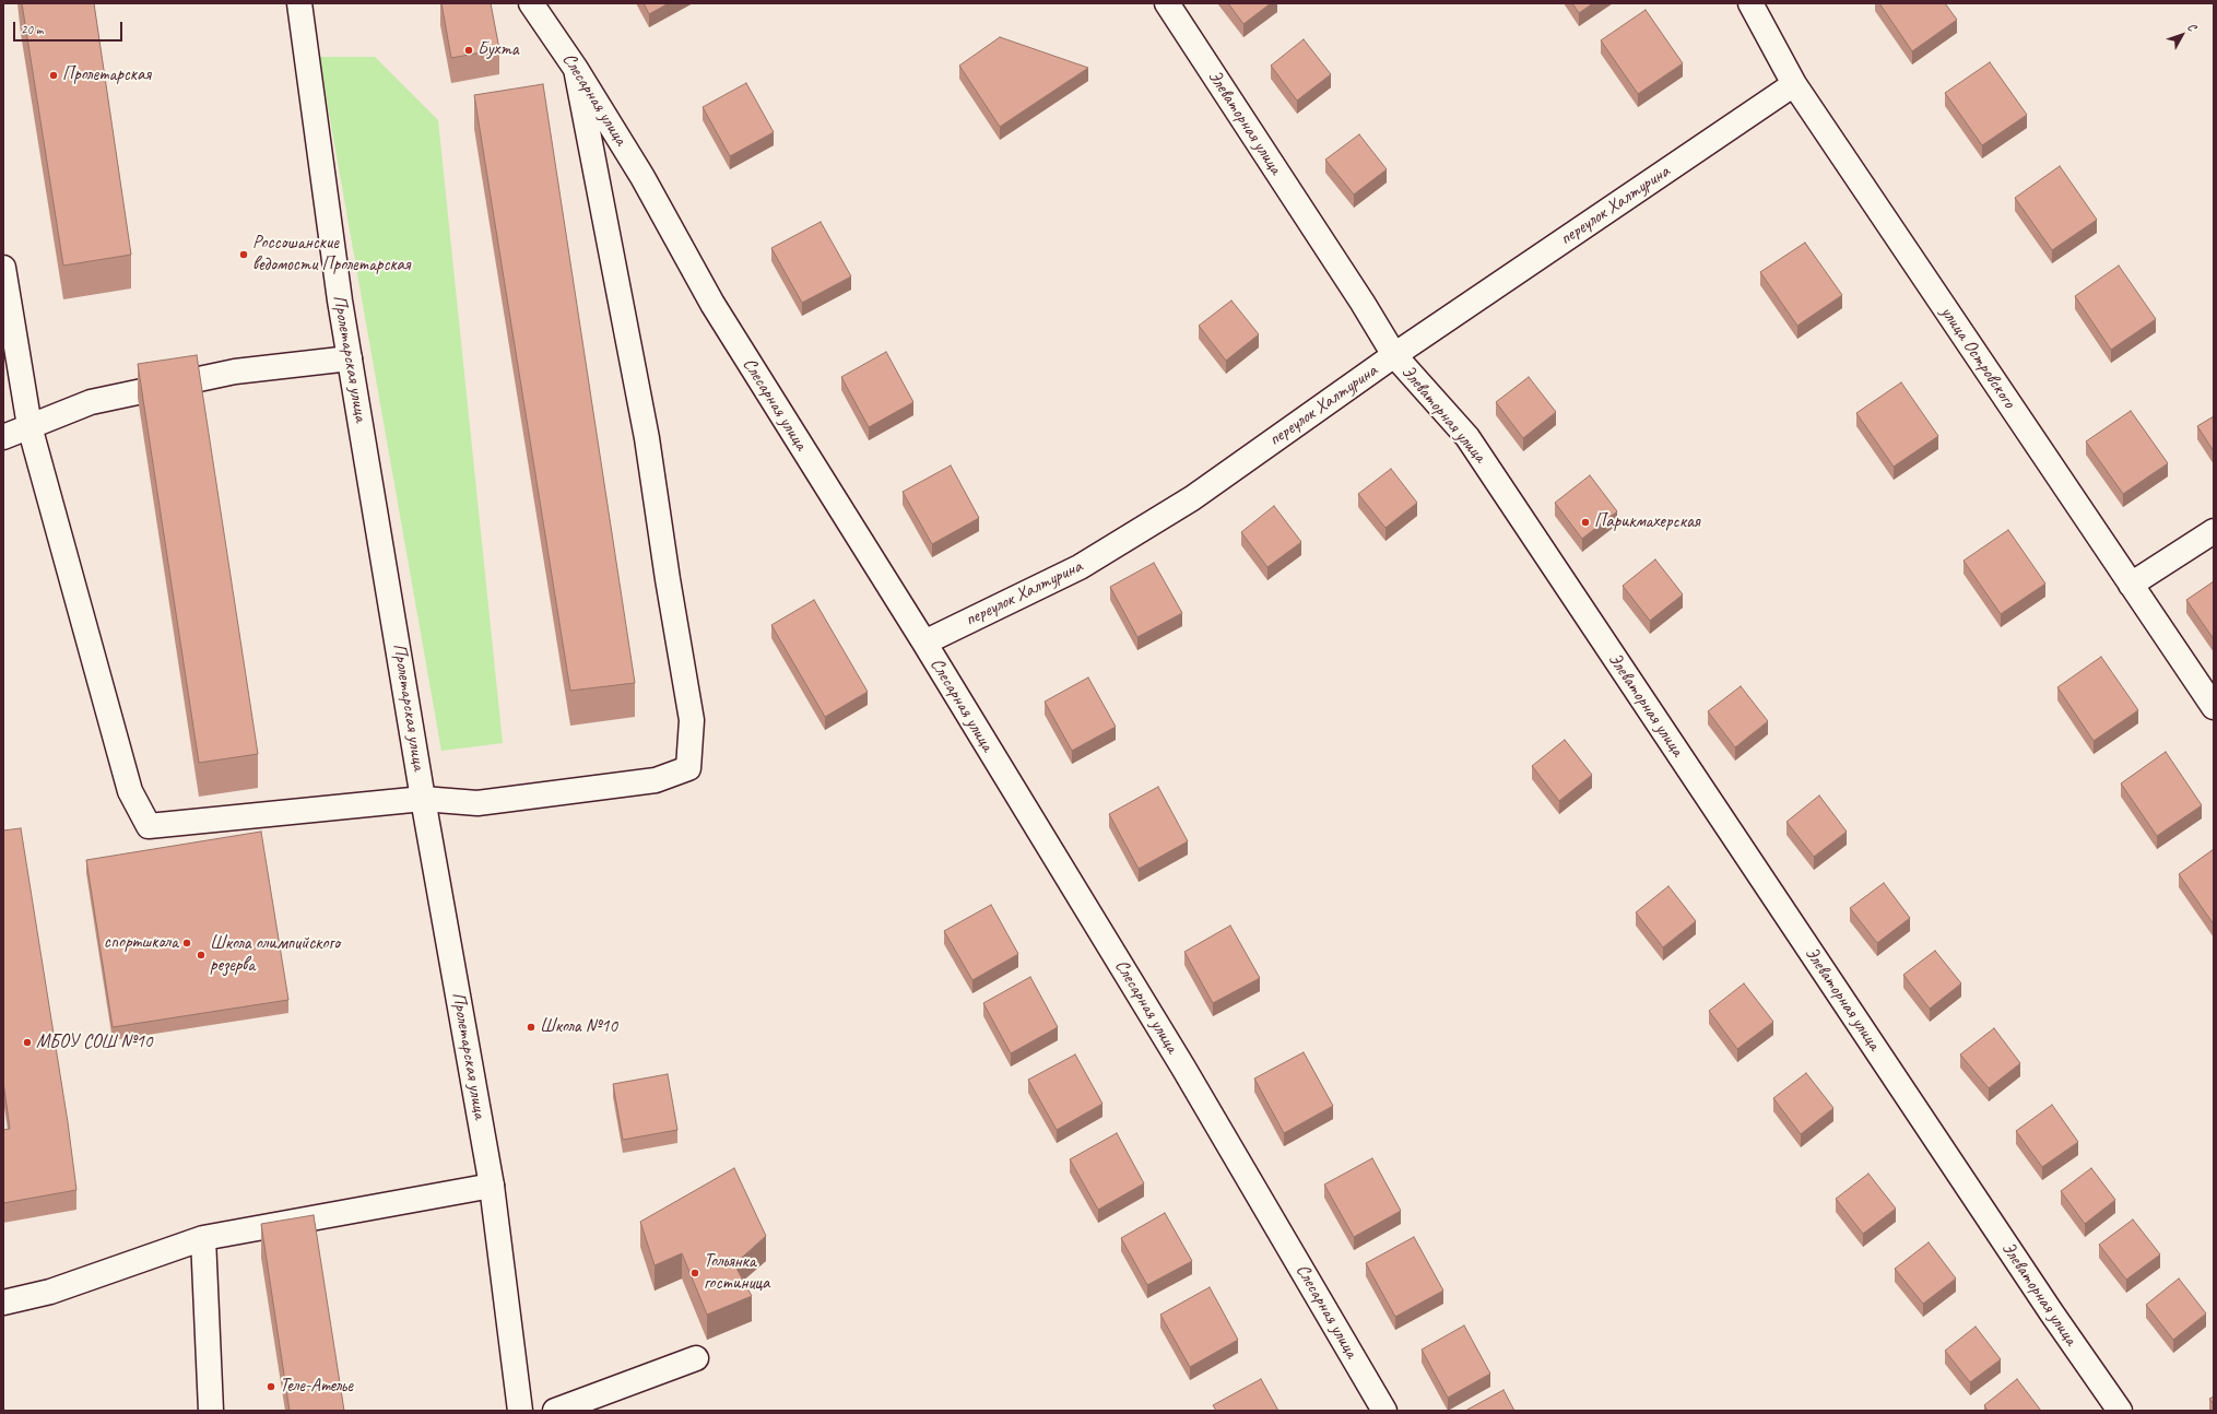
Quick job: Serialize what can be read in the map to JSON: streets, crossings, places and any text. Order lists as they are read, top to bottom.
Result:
{
  "streets": {
    "street": [
      "Слесарная улица",
      "Элеваторная улица",
      "переулок Халтурина",
      "улица Островского",
      "Пролетарская улица"
    ]
  },
  "crossings": [
    ["Слесарная улица", "переулок Халтурина"],
    ["Элеваторная улица", "переулок Халтурина"],
    ["переулок Халтурина", "улица Островского"]
  ],
  "places": [
    "Бухта",
    "Пролетарская",
    "Россошанские ведомости Пролетарская",
    "Парикмахерская",
    "спортшкола",
    "Школа олимпийского резерва",
    "Школа №10",
    "МБОУ СОШ №10",
    "Тольянка гостиница",
    "Теле-Ателье"
  ],
  "scale_bar": "20 m",
  "north": "top right"
}
